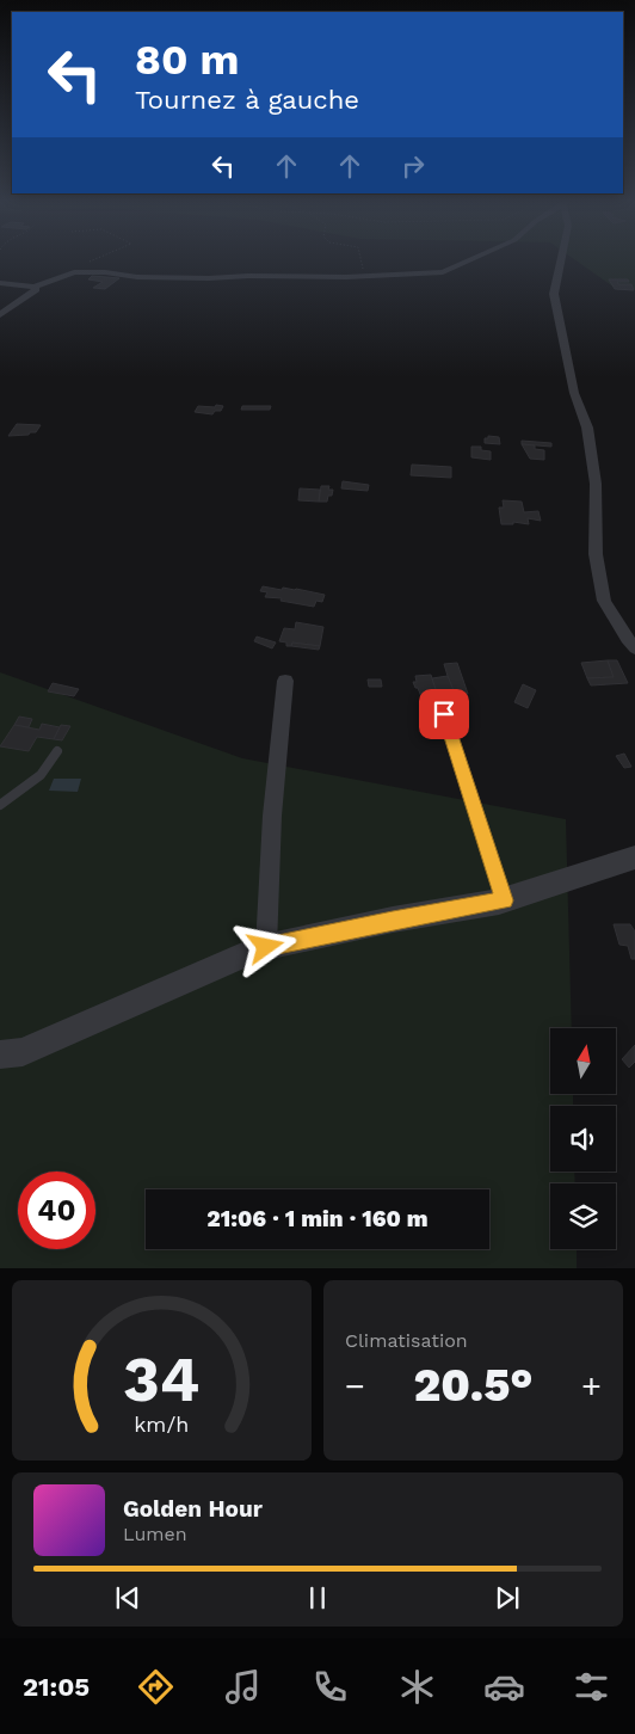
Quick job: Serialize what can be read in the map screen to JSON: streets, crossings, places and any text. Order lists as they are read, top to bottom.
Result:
{
  "north": "top",
  "page": {
    "turn": ["80 m", "Tournez à gauche"],
    "limit": "40",
    "trip": "21:06 · 1 min · 160 m",
    "tile": "Climatisation",
    "heat": ["−", "20.5°", "+"],
    "song": ["Golden Hour", "Lumen"],
    "tabs": "21:05",
    "gauge": ["34", "km/h"]
  }
}
